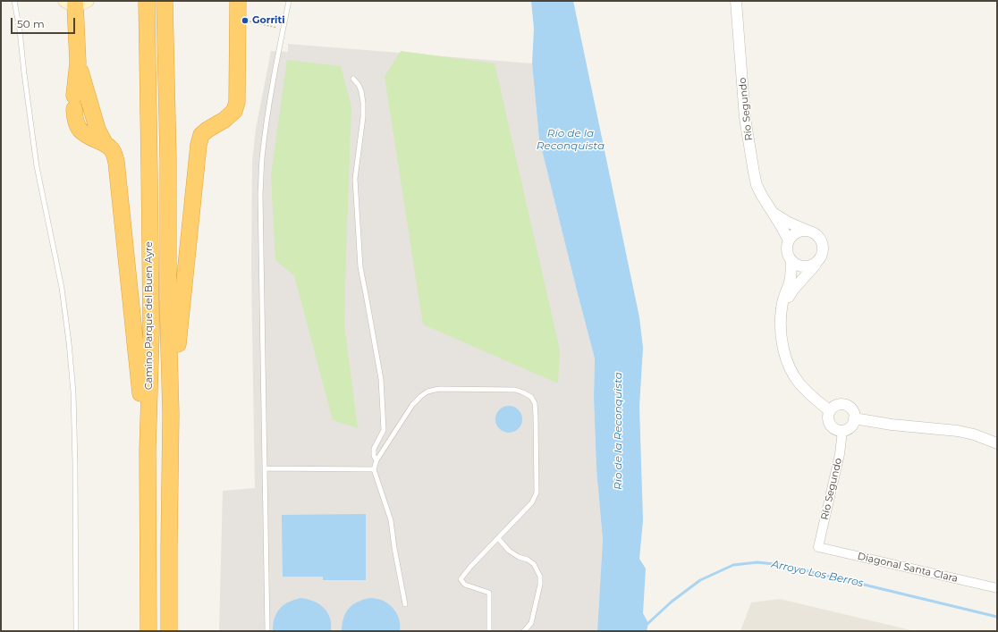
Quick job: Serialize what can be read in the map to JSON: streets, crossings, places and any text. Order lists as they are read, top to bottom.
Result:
{
  "streets": {
    "highway": ["Camino Parque del Buen Ayre"],
    "street": ["Río Segundo", "Diagonal Santa Clara"]
  },
  "crossings": [
    ["Río Segundo", "Diagonal Santa Clara"]
  ],
  "water": ["Río de la Reconquista", "Arroyo Los Berros"],
  "places": ["Gorriti"],
  "scale_bar": "50 m"
}
